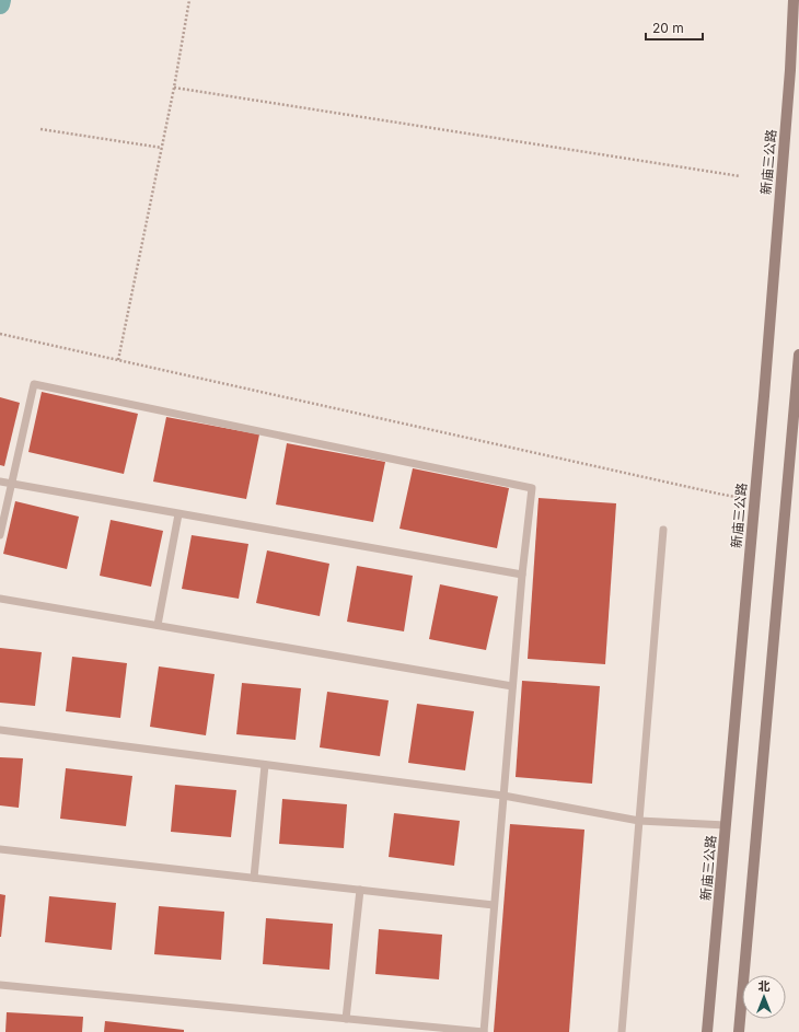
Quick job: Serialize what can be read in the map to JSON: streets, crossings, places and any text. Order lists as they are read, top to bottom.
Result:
{
  "streets": {
    "main road": ["新庙三公路"]
  },
  "scale_bar": "20 m",
  "north": "top"
}
